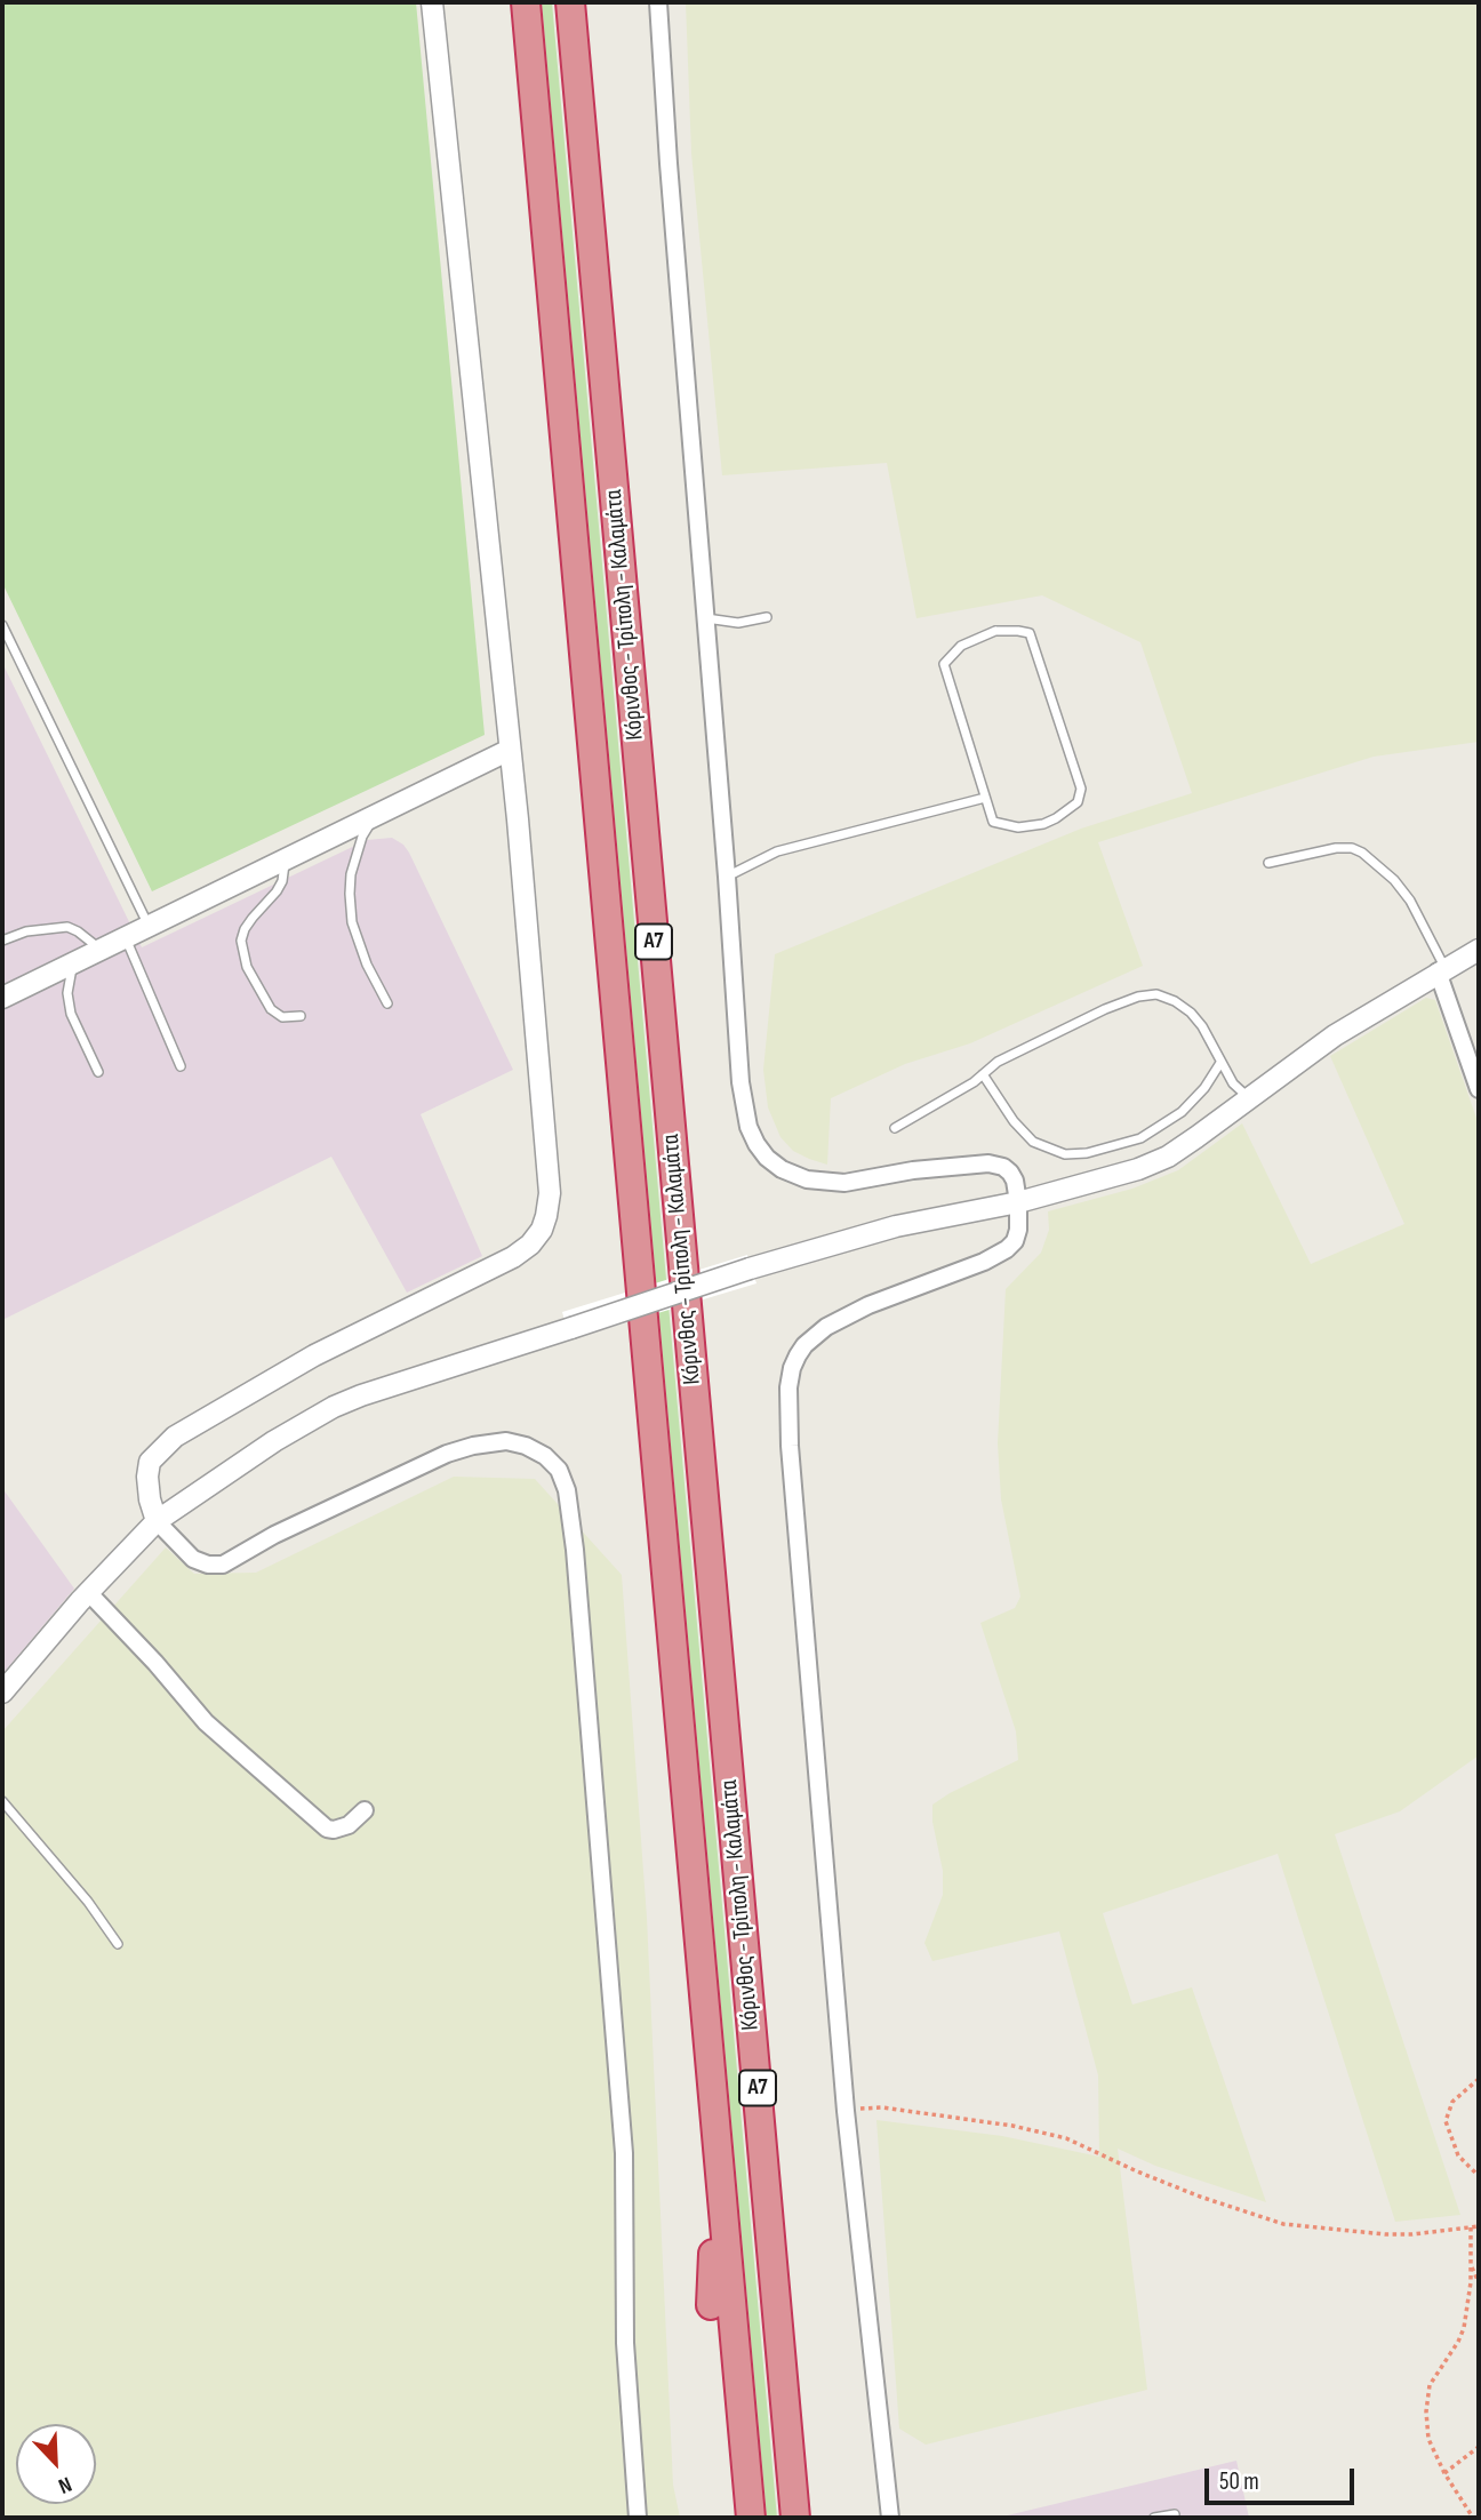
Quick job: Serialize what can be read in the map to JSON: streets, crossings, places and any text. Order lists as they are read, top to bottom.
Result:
{
  "streets": {
    "highway": ["Κόρινθος - Τρίπολη - Καλαμάτα", "Α7"]
  },
  "scale_bar": "50 m",
  "north": "bottom right"
}
